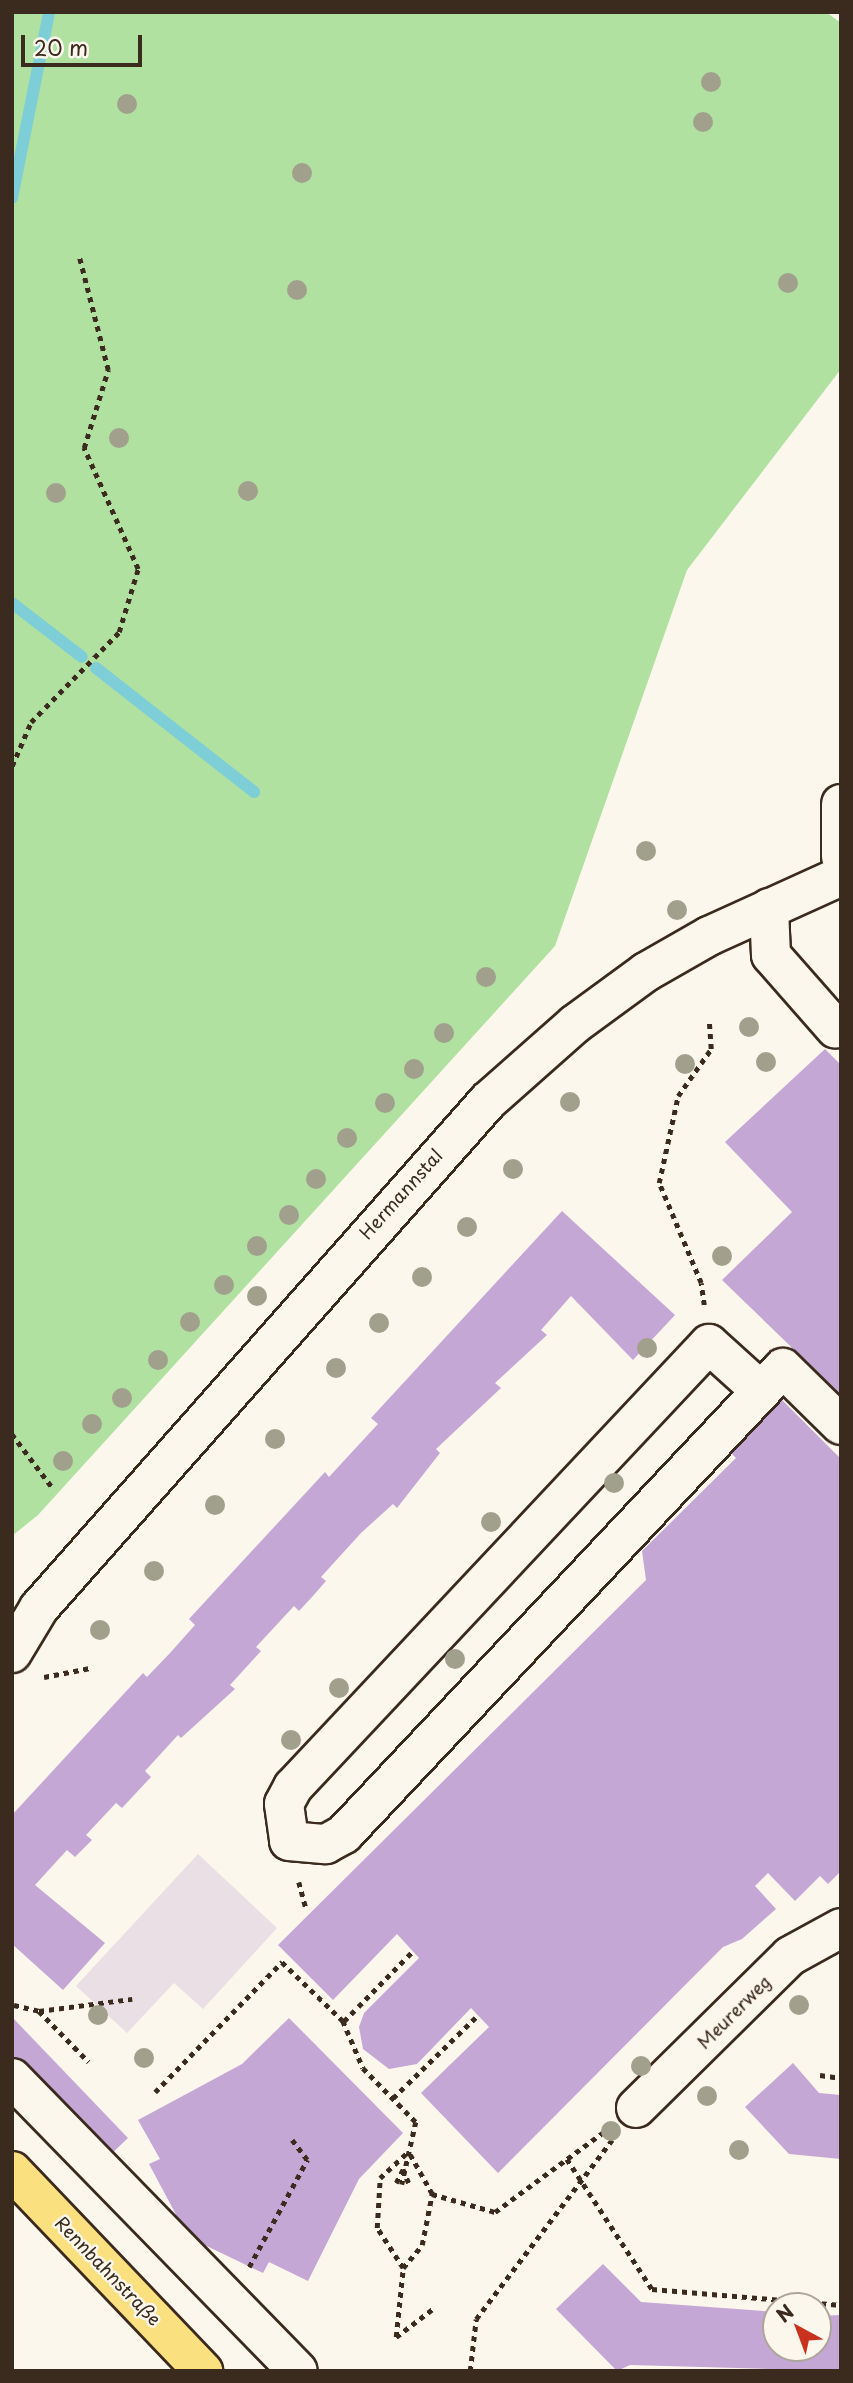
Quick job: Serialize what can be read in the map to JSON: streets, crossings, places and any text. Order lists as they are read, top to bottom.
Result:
{
  "streets": {
    "main road": ["Rennbahnstraße"],
    "street": ["Hermannstal", "Meurerweg"]
  },
  "scale_bar": "20 m",
  "north": "top left"
}
